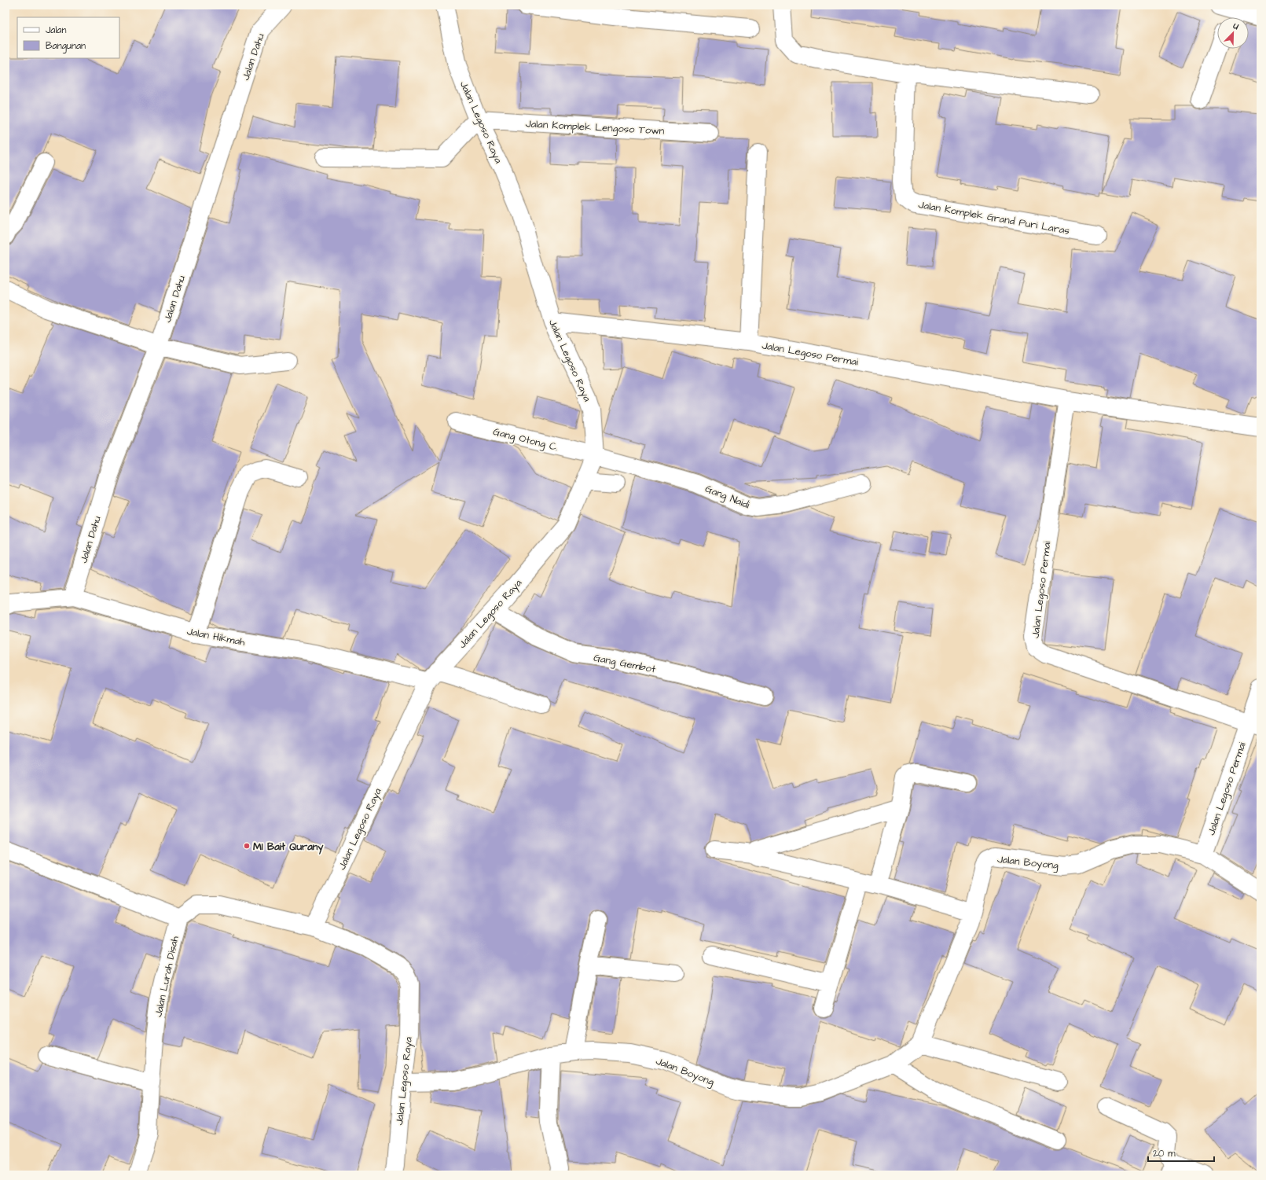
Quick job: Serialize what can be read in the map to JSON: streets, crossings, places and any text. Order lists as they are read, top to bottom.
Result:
{
  "streets": {
    "street": [
      "Jalan Dahu",
      "Jalan Legoso Raya",
      "Jalan Komplek Lengoso Town",
      "Jalan Komplek Grand Puri Laras",
      "Jalan Legoso Permai",
      "Gang Otong C.",
      "Gang Naidi",
      "Jalan Hikmah",
      "Gang Gembot",
      "Jalan Boyong",
      "Jalan Lurah Disah"
    ]
  },
  "crossings": [
    ["Jalan Dahu", "Jalan Hikmah"],
    ["Jalan Legoso Raya", "Jalan Komplek Lengoso Town"],
    ["Jalan Legoso Raya", "Jalan Legoso Permai"],
    ["Jalan Legoso Raya", "Gang Otong C."],
    ["Jalan Legoso Raya", "Gang Naidi"],
    ["Jalan Legoso Raya", "Jalan Hikmah"],
    ["Jalan Legoso Raya", "Gang Gembot"],
    ["Jalan Legoso Raya", "Jalan Boyong"],
    ["Jalan Legoso Permai", "Jalan Boyong"],
    ["Gang Otong C.", "Gang Naidi"]
  ],
  "places": ["MI Bait Qurany"],
  "legend": ["Jalan", "Bangunan"],
  "scale_bar": "20 m",
  "north": "top right"
}
